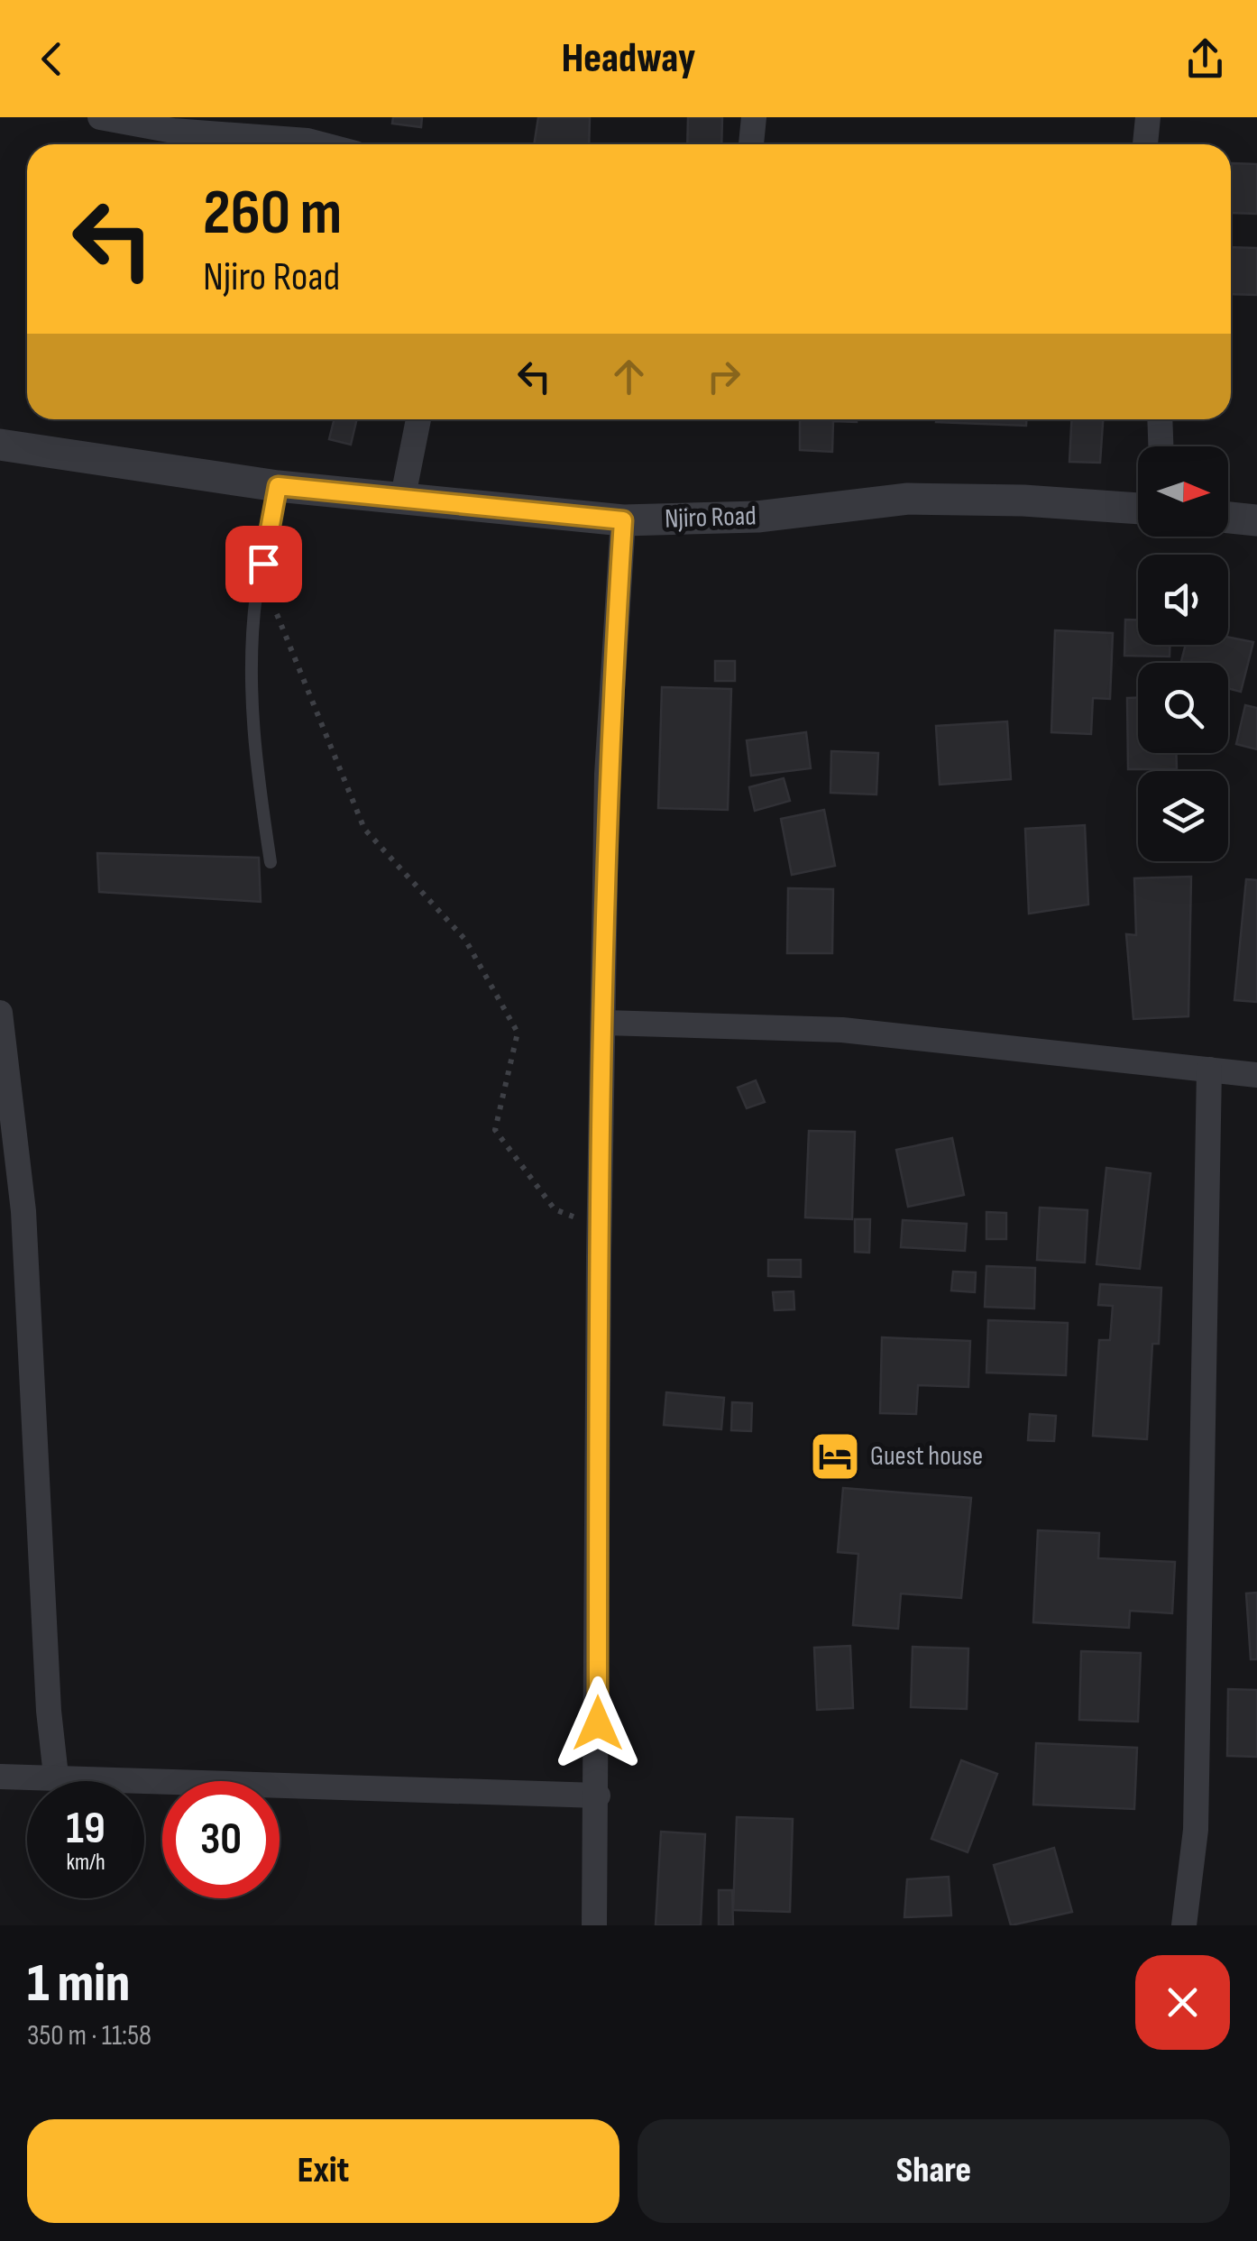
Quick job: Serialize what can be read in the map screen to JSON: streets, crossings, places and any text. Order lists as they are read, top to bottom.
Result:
{
  "streets": {
    "street": ["Njiro Road"]
  },
  "places": {
    "hotel": ["Guest house"]
  },
  "north": "right",
  "page": {
    "header": "Headway",
    "turn": ["260 m", "Njiro Road"],
    "speed": "19 km/h",
    "limit": "30",
    "heading": ["1 min", "350 m · 11:58"],
    "buttons": ["Exit", "Share"]
  }
}
